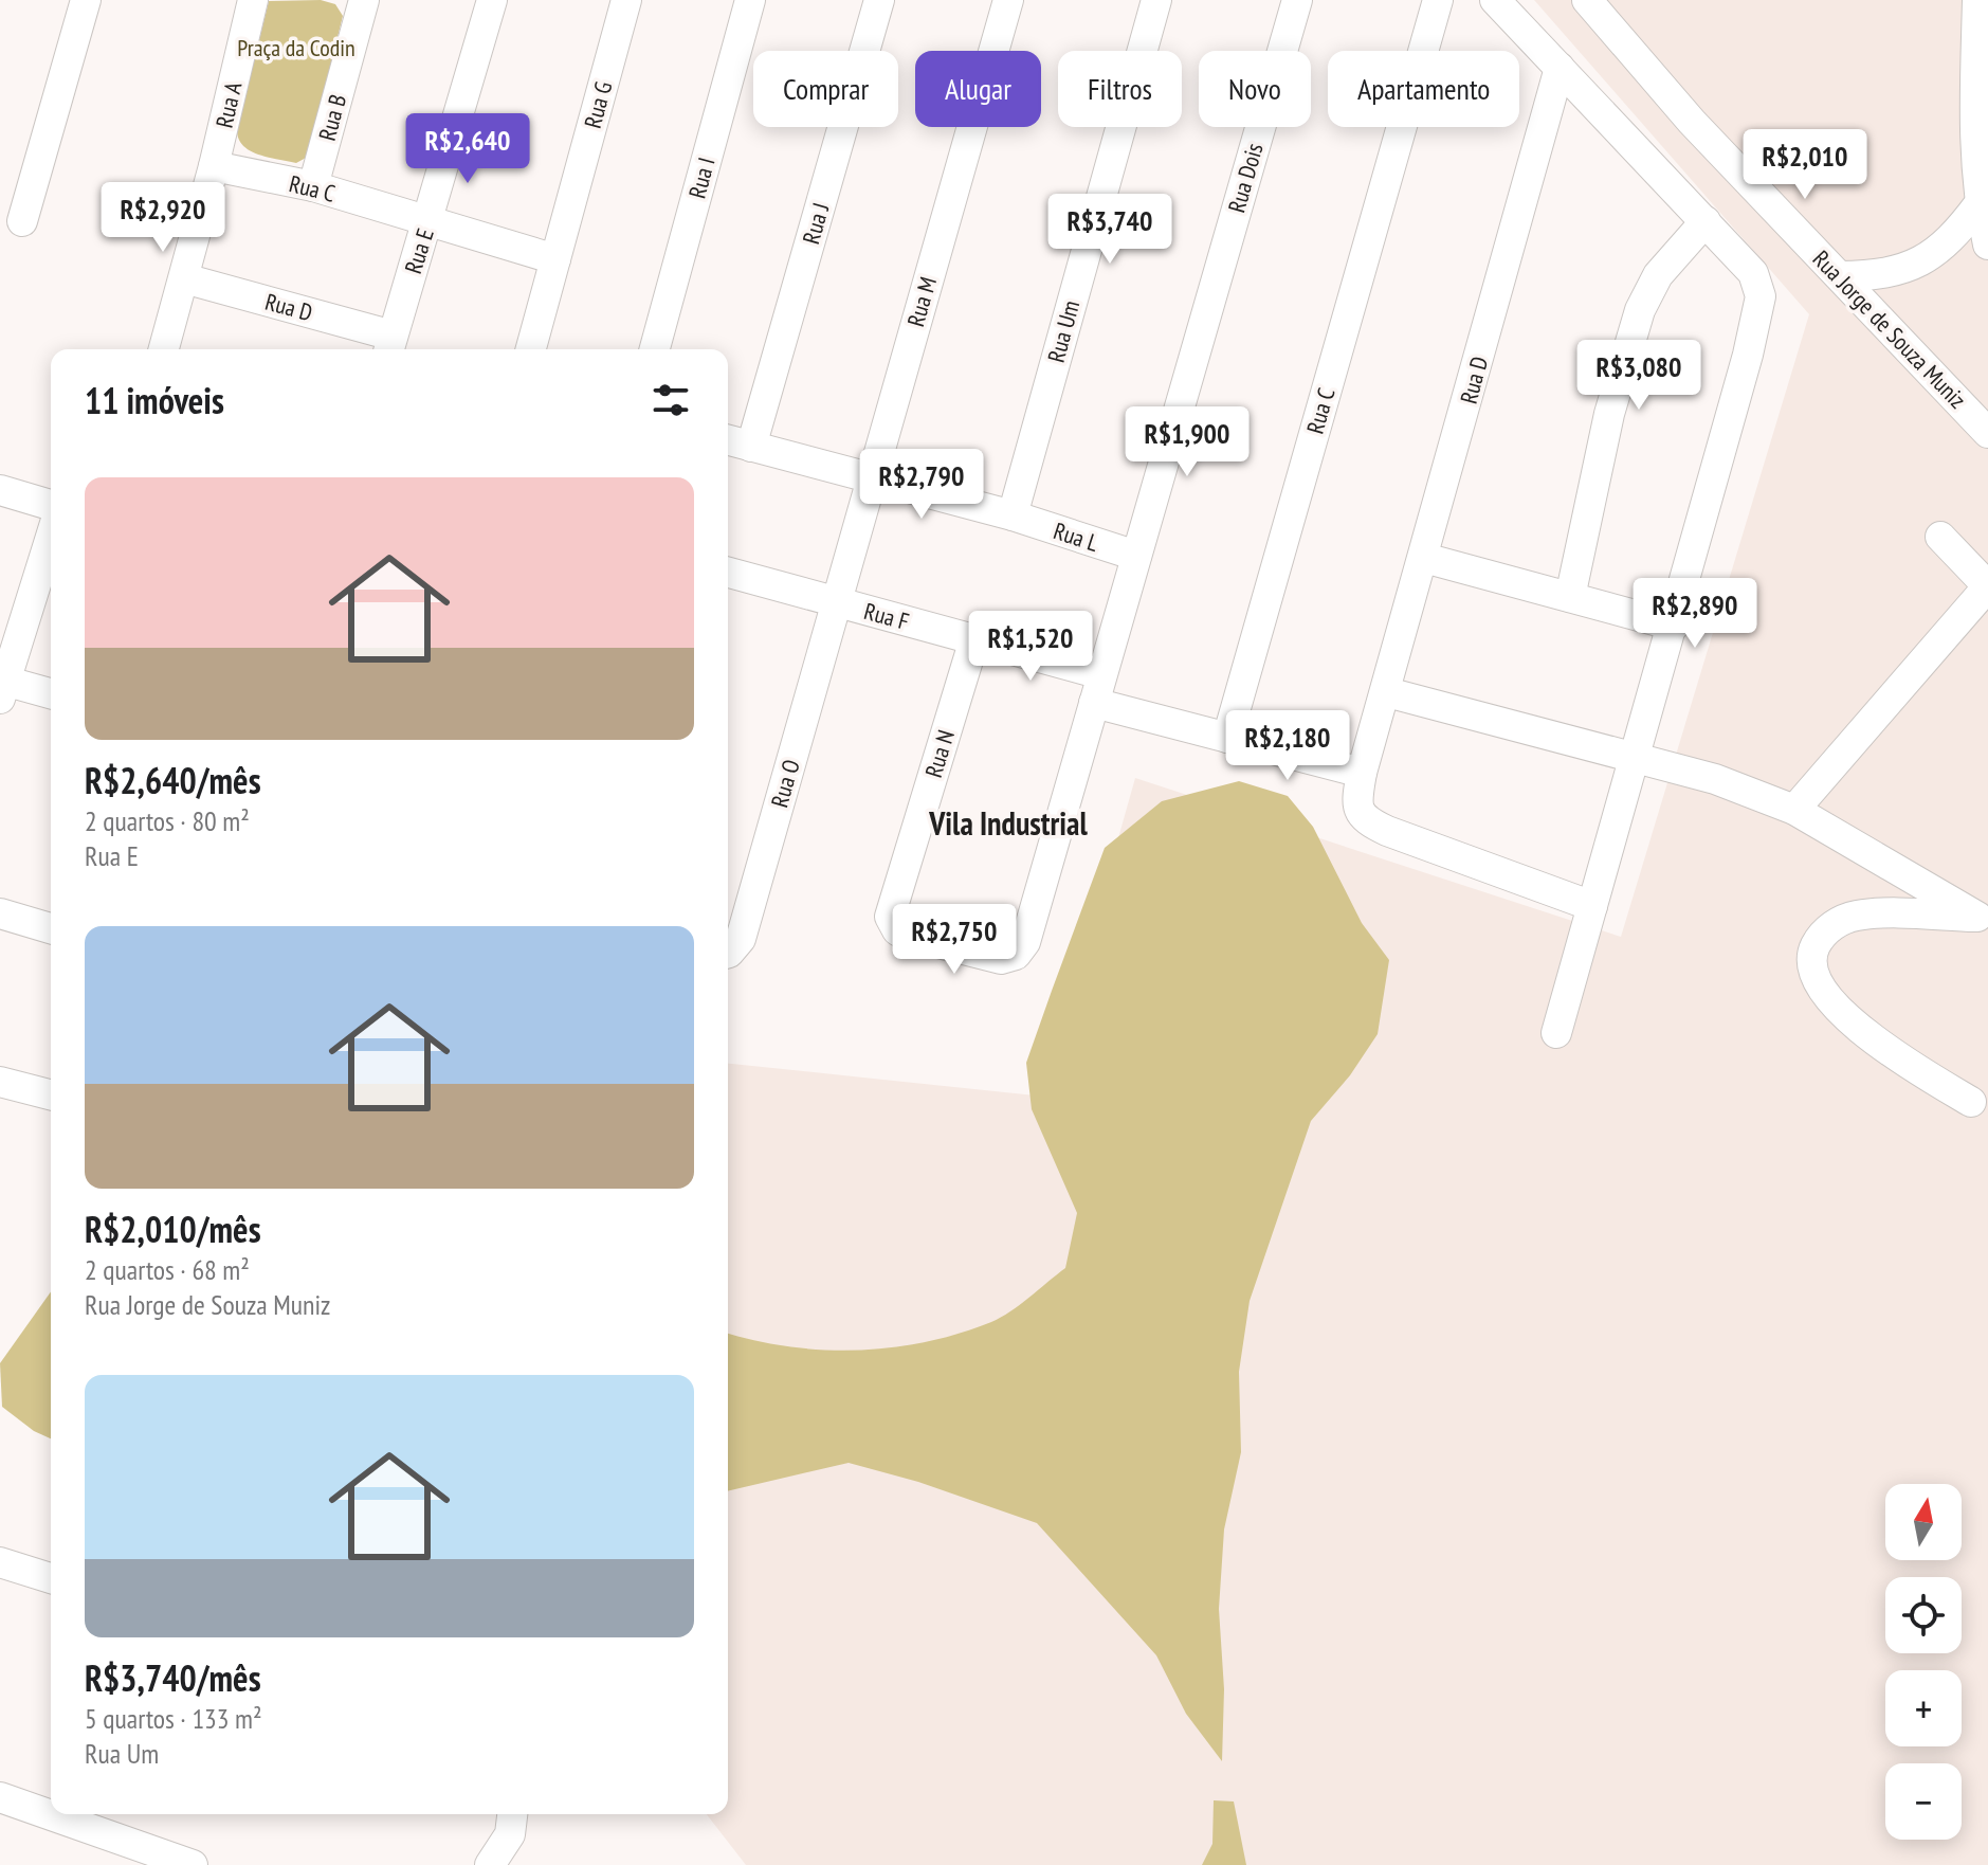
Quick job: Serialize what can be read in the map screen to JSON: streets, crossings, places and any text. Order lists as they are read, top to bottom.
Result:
{
  "streets": {
    "street": [
      "Rua A",
      "Rua G",
      "Rua B",
      "Rua I",
      "Rua Dois",
      "Rua C",
      "Rua J",
      "Rua E",
      "Rua M",
      "Rua D",
      "Rua Jorge de Souza Muniz",
      "Rua Um",
      "Rua L",
      "Rua F",
      "Rua N",
      "Rua O"
    ]
  },
  "crossings": [
    ["Rua A", "Rua C"],
    ["Rua A", "Rua D"],
    ["Rua G", "Rua C"],
    ["Rua B", "Rua C"],
    ["Rua Dois", "Rua L"],
    ["Rua Dois", "Rua F"],
    ["Rua Dois", "Rua N"],
    ["Rua C", "Rua E"],
    ["Rua J", "Rua L"],
    ["Rua E", "Rua D"],
    ["Rua M", "Rua L"],
    ["Rua M", "Rua F"],
    ["Rua M", "Rua O"],
    ["Rua Um", "Rua L"],
    ["Rua F", "Rua N"],
    ["Rua F", "Rua O"]
  ],
  "districts": ["Vila Industrial"],
  "parks": ["Praça da Codin"],
  "north": "top",
  "page": {
    "chip": [
      "Comprar",
      "Alugar",
      "Filtros",
      "Novo",
      "Apartamento"
    ],
    "price": [
      "R$2,640",
      "R$2,010",
      "R$2,920",
      "R$3,740",
      "R$3,080",
      "R$1,900",
      "R$2,790",
      "R$2,890",
      "R$1,520",
      "R$2,180",
      "R$2,750"
    ],
    "heading": "11 imóveis",
    "list": [
      {
        "name": "R$2,640/mês",
        "note": "2 quartos · 80 m² · Rua E"
      },
      {
        "name": "R$2,010/mês",
        "note": "2 quartos · 68 m² · Rua Jorge de Souza Muniz"
      },
      {
        "name": "R$3,740/mês",
        "note": "5 quartos · 133 m² · Rua Um"
      }
    ],
    "map_buttons": ["+", "−"]
  }
}
